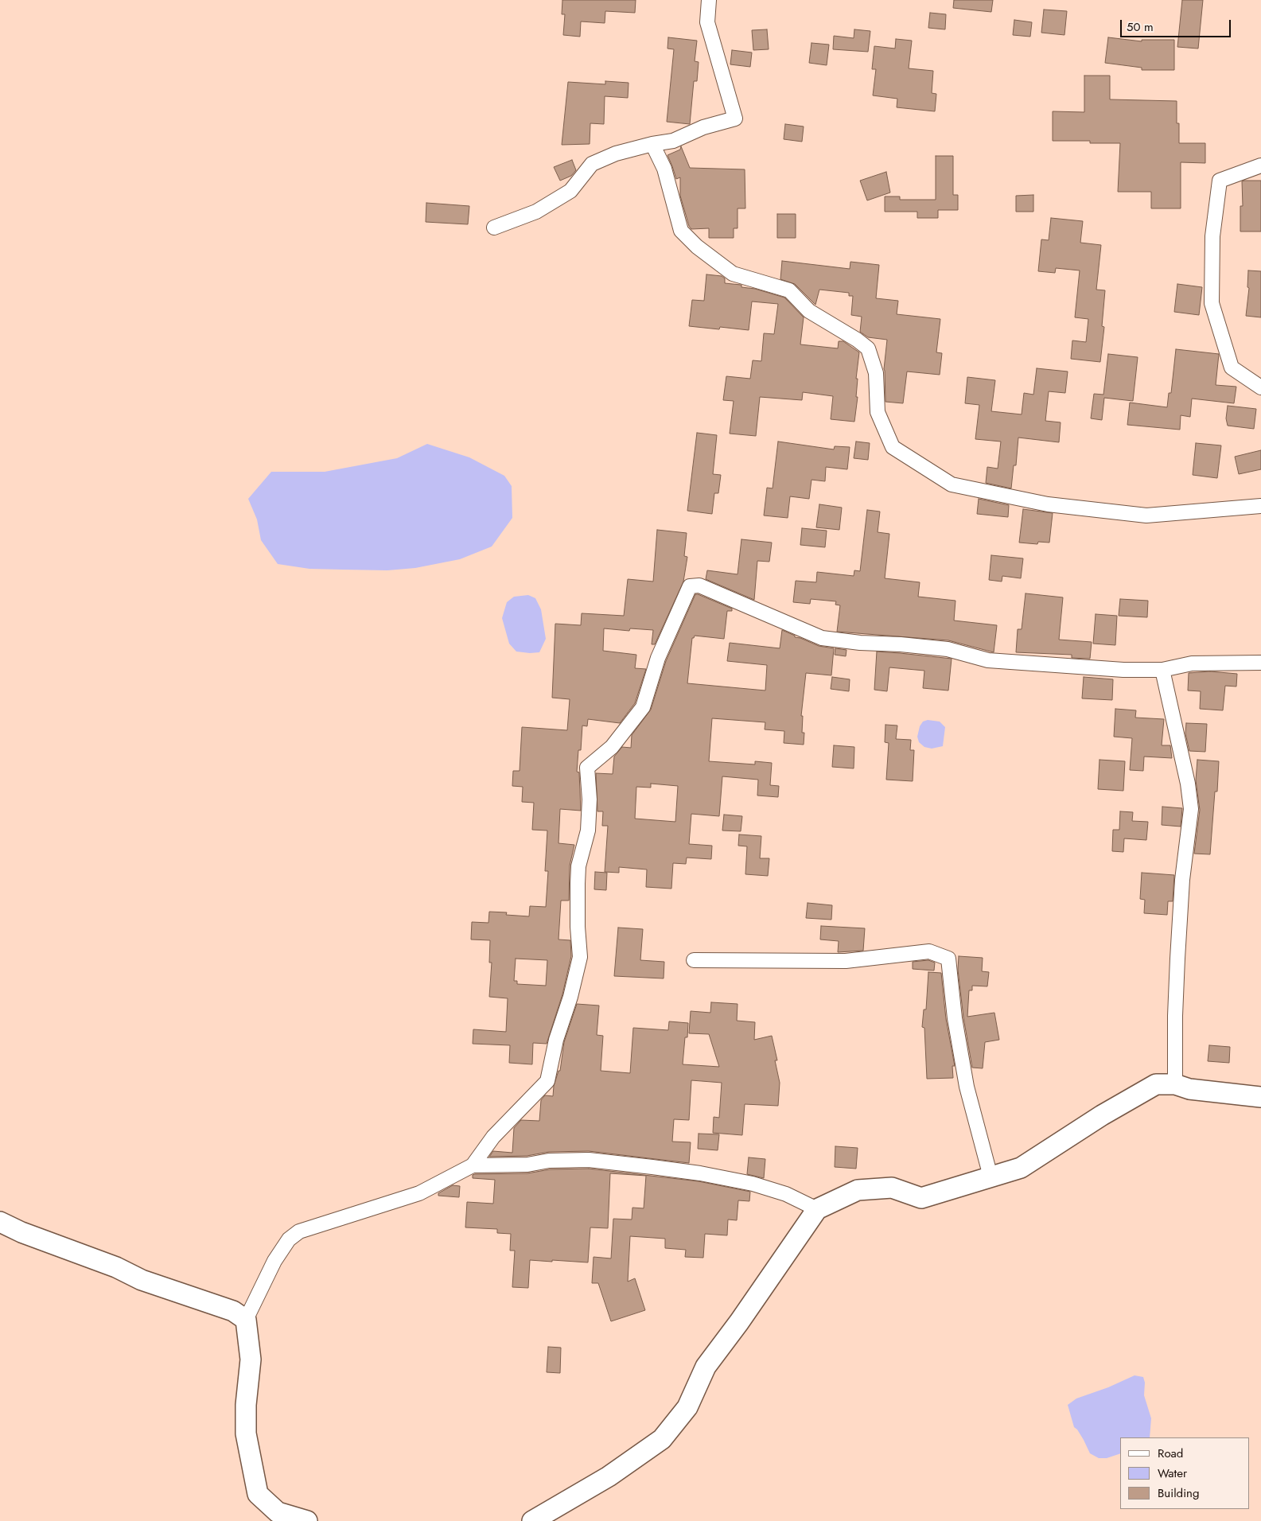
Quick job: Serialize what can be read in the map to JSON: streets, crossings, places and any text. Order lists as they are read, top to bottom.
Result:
{
  "legend": ["Road", "Water", "Building"],
  "scale_bar": "50 m"
}
